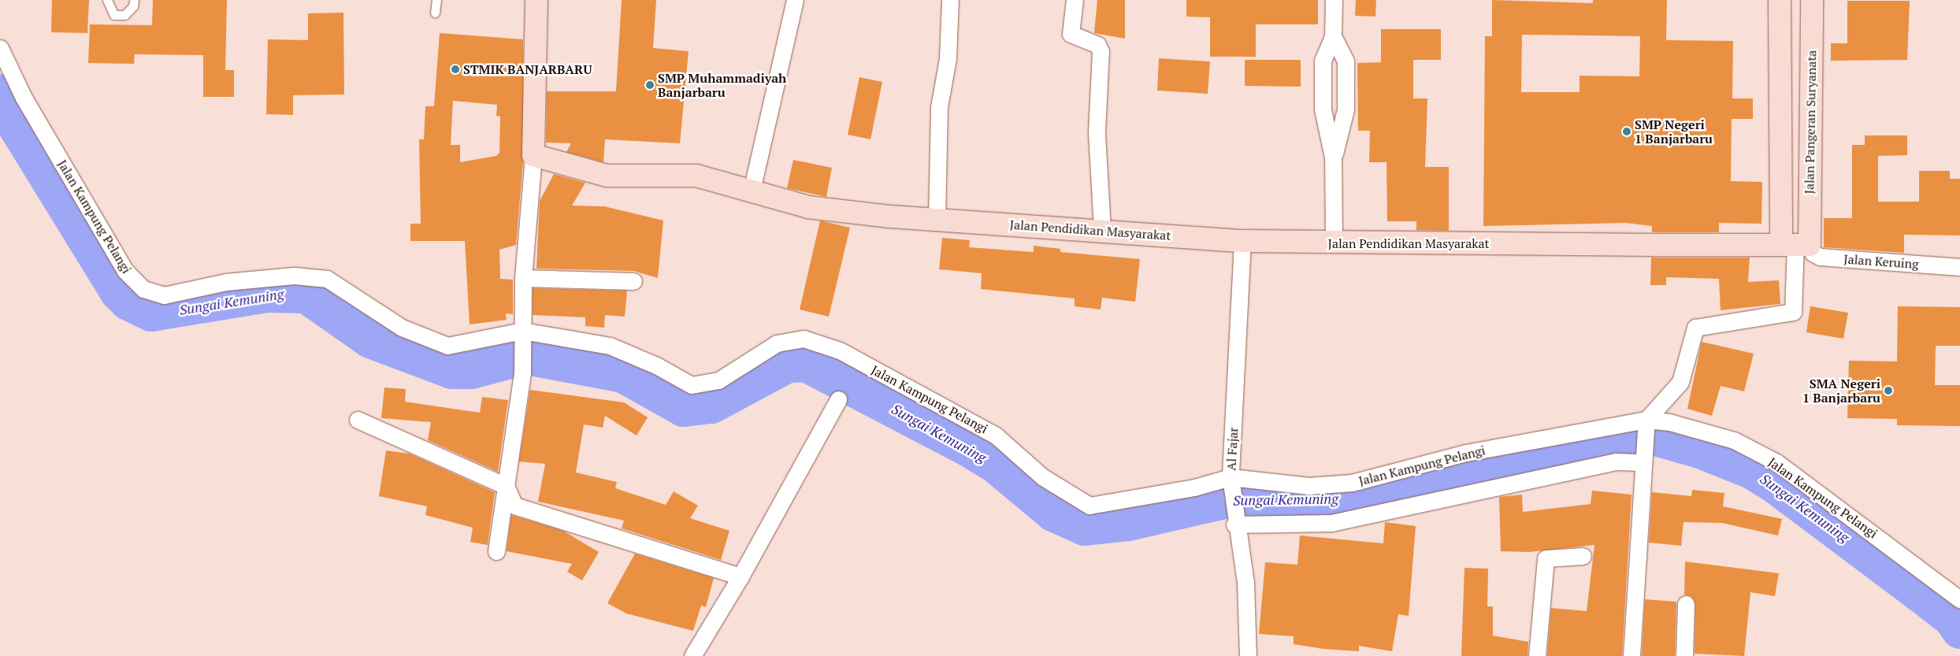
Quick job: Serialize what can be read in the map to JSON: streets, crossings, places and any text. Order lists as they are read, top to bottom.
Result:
{
  "streets": {
    "street": [
      "Jalan Pangeran Suryanata",
      "Jalan Kampung Pelangi",
      "Jalan Pendidikan Masyarakat",
      "Jalan Keruing",
      "Al Fajar"
    ]
  },
  "crossings": [
    ["Jalan Pangeran Suryanata", "Jalan Pendidikan Masyarakat"],
    ["Jalan Pangeran Suryanata", "Jalan Keruing"],
    ["Jalan Kampung Pelangi", "Al Fajar"],
    ["Jalan Pendidikan Masyarakat", "Jalan Keruing"],
    ["Jalan Pendidikan Masyarakat", "Al Fajar"]
  ],
  "water": ["Sungai Kemuning"],
  "places": [
    "STMIK BANJARBARU",
    "SMP Muhammadiyah Banjarbaru",
    "SMP Negeri 1 Banjarbaru",
    "SMA Negeri 1 Banjarbaru"
  ]
}
